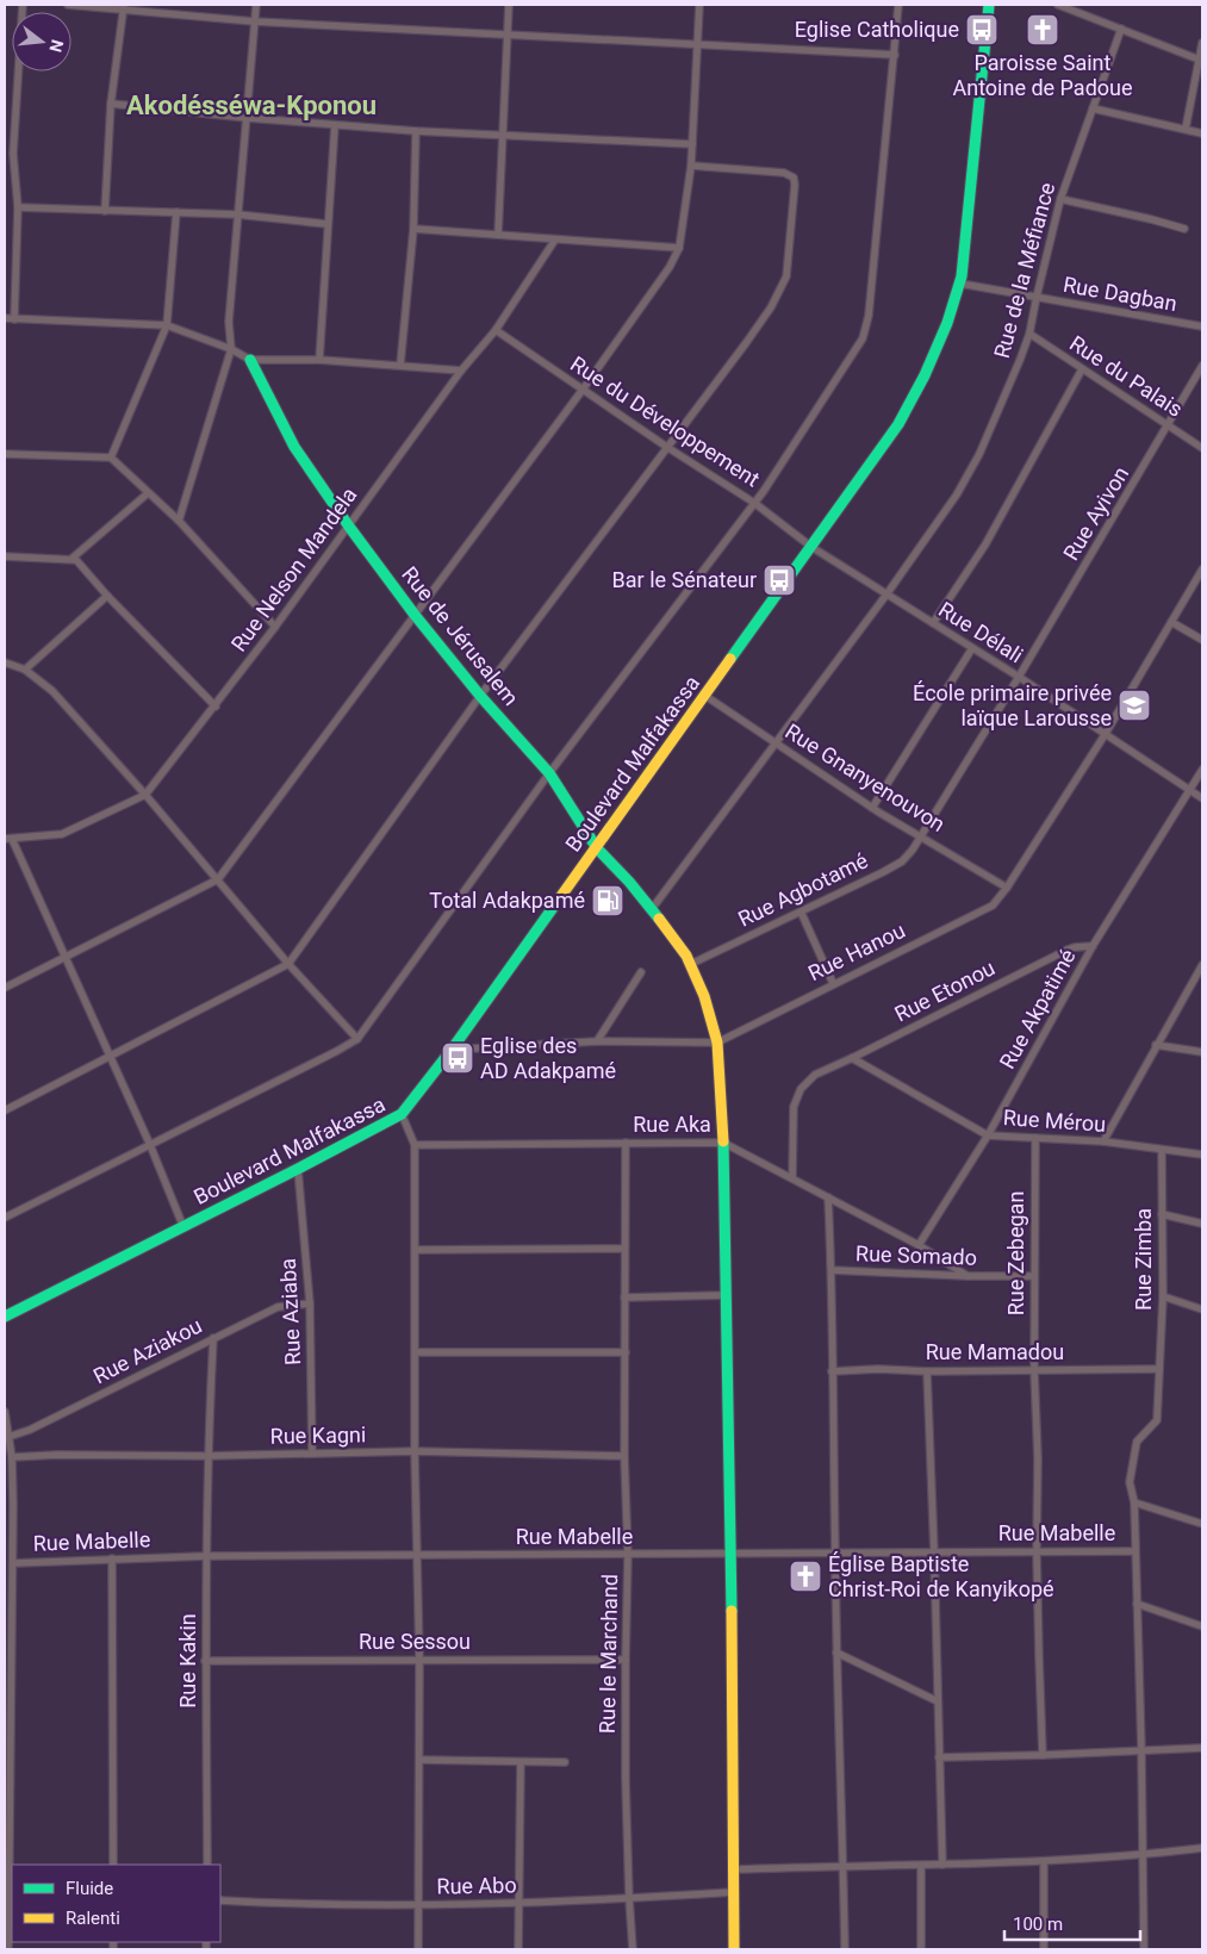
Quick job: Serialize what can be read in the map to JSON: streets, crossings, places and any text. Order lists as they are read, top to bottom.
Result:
{
  "streets": {
    "street": [
      "Rue de la Méfiance",
      "Rue Dagban",
      "Rue du Palais",
      "Rue du Développement",
      "Rue Ayivon",
      "Rue Nelson Mandela",
      "Rue Délali",
      "Rue de Jérusalem",
      "Boulevard Malfakassa",
      "Rue Gnanyenouvon",
      "Rue Agbotamé",
      "Rue Hanou",
      "Rue Etonou",
      "Rue Akpatimé",
      "Rue Mérou",
      "Rue Aka",
      "Rue Zebegan",
      "Rue Somado",
      "Rue Zimba",
      "Rue Aziaba",
      "Rue Aziakou",
      "Rue Mamadou",
      "Rue Kagni",
      "Rue Mabelle",
      "Rue Sessou",
      "Rue le Marchand",
      "Rue Kakin",
      "Rue Abo"
    ]
  },
  "crossings": [
    ["Rue de la Méfiance", "Rue Dagban"],
    ["Rue de la Méfiance", "Rue du Palais"],
    ["Rue de la Méfiance", "Rue Délali"],
    ["Rue de la Méfiance", "Rue de Jérusalem"],
    ["Rue de la Méfiance", "Rue Gnanyenouvon"],
    ["Rue Dagban", "Boulevard Malfakassa"],
    ["Rue du Palais", "Rue Ayivon"],
    ["Rue du Développement", "Rue Nelson Mandela"],
    ["Rue du Développement", "Rue Délali"],
    ["Rue du Développement", "Boulevard Malfakassa"],
    ["Rue Ayivon", "Rue Délali"],
    ["Rue Ayivon", "Rue Gnanyenouvon"],
    ["Rue Ayivon", "Rue Agbotamé"],
    ["Rue Nelson Mandela", "Rue de Jérusalem"],
    ["Rue Délali", "Boulevard Malfakassa"],
    ["Rue Délali", "Rue Hanou"],
    ["Rue Délali", "Rue Akpatimé"],
    ["Rue de Jérusalem", "Boulevard Malfakassa"],
    ["Rue de Jérusalem", "Rue Agbotamé"],
    ["Rue de Jérusalem", "Rue Hanou"],
    ["Rue de Jérusalem", "Rue Aka"],
    ["Rue de Jérusalem", "Rue Mabelle"],
    ["Rue de Jérusalem", "Rue Abo"],
    ["Boulevard Malfakassa", "Rue Gnanyenouvon"],
    ["Boulevard Malfakassa", "Rue Aziaba"],
    ["Rue Gnanyenouvon", "Rue Agbotamé"],
    ["Rue Gnanyenouvon", "Rue Hanou"],
    ["Rue Etonou", "Rue Akpatimé"],
    ["Rue Etonou", "Rue Mérou"],
    ["Rue Etonou", "Rue Aka"],
    ["Rue Akpatimé", "Rue Mérou"],
    ["Rue Akpatimé", "Rue Aka"],
    ["Rue Mérou", "Rue Zebegan"],
    ["Rue Mérou", "Rue Zimba"],
    ["Rue Aka", "Rue Somado"],
    ["Rue Aka", "Rue le Marchand"],
    ["Rue Zebegan", "Rue Somado"],
    ["Rue Zebegan", "Rue Mamadou"],
    ["Rue Zebegan", "Rue Mabelle"],
    ["Rue Zimba", "Rue Mamadou"],
    ["Rue Zimba", "Rue Mabelle"],
    ["Rue Aziaba", "Rue Aziakou"],
    ["Rue Aziaba", "Rue Kagni"],
    ["Rue Aziakou", "Rue Kakin"],
    ["Rue Kagni", "Rue le Marchand"],
    ["Rue Kagni", "Rue Kakin"],
    ["Rue Mabelle", "Rue le Marchand"],
    ["Rue Mabelle", "Rue Kakin"],
    ["Rue Sessou", "Rue le Marchand"],
    ["Rue Sessou", "Rue Kakin"],
    ["Rue le Marchand", "Rue Abo"]
  ],
  "districts": ["Akodésséwa-Kponou"],
  "places": {
    "bus stop": ["Eglise Catholique", "Bar le Sénateur", "Eglise des AD Adakpamé"],
    "church": ["Paroisse Saint Antoine de Padoue", "Église Baptiste Christ-Roi de Kanyikopé"],
    "school or university": ["École primaire privée laïque Larousse"],
    "fuel station": ["Total Adakpamé"]
  },
  "legend": ["Fluide", "Ralenti"],
  "scale_bar": "100 m",
  "north": "right"
}
